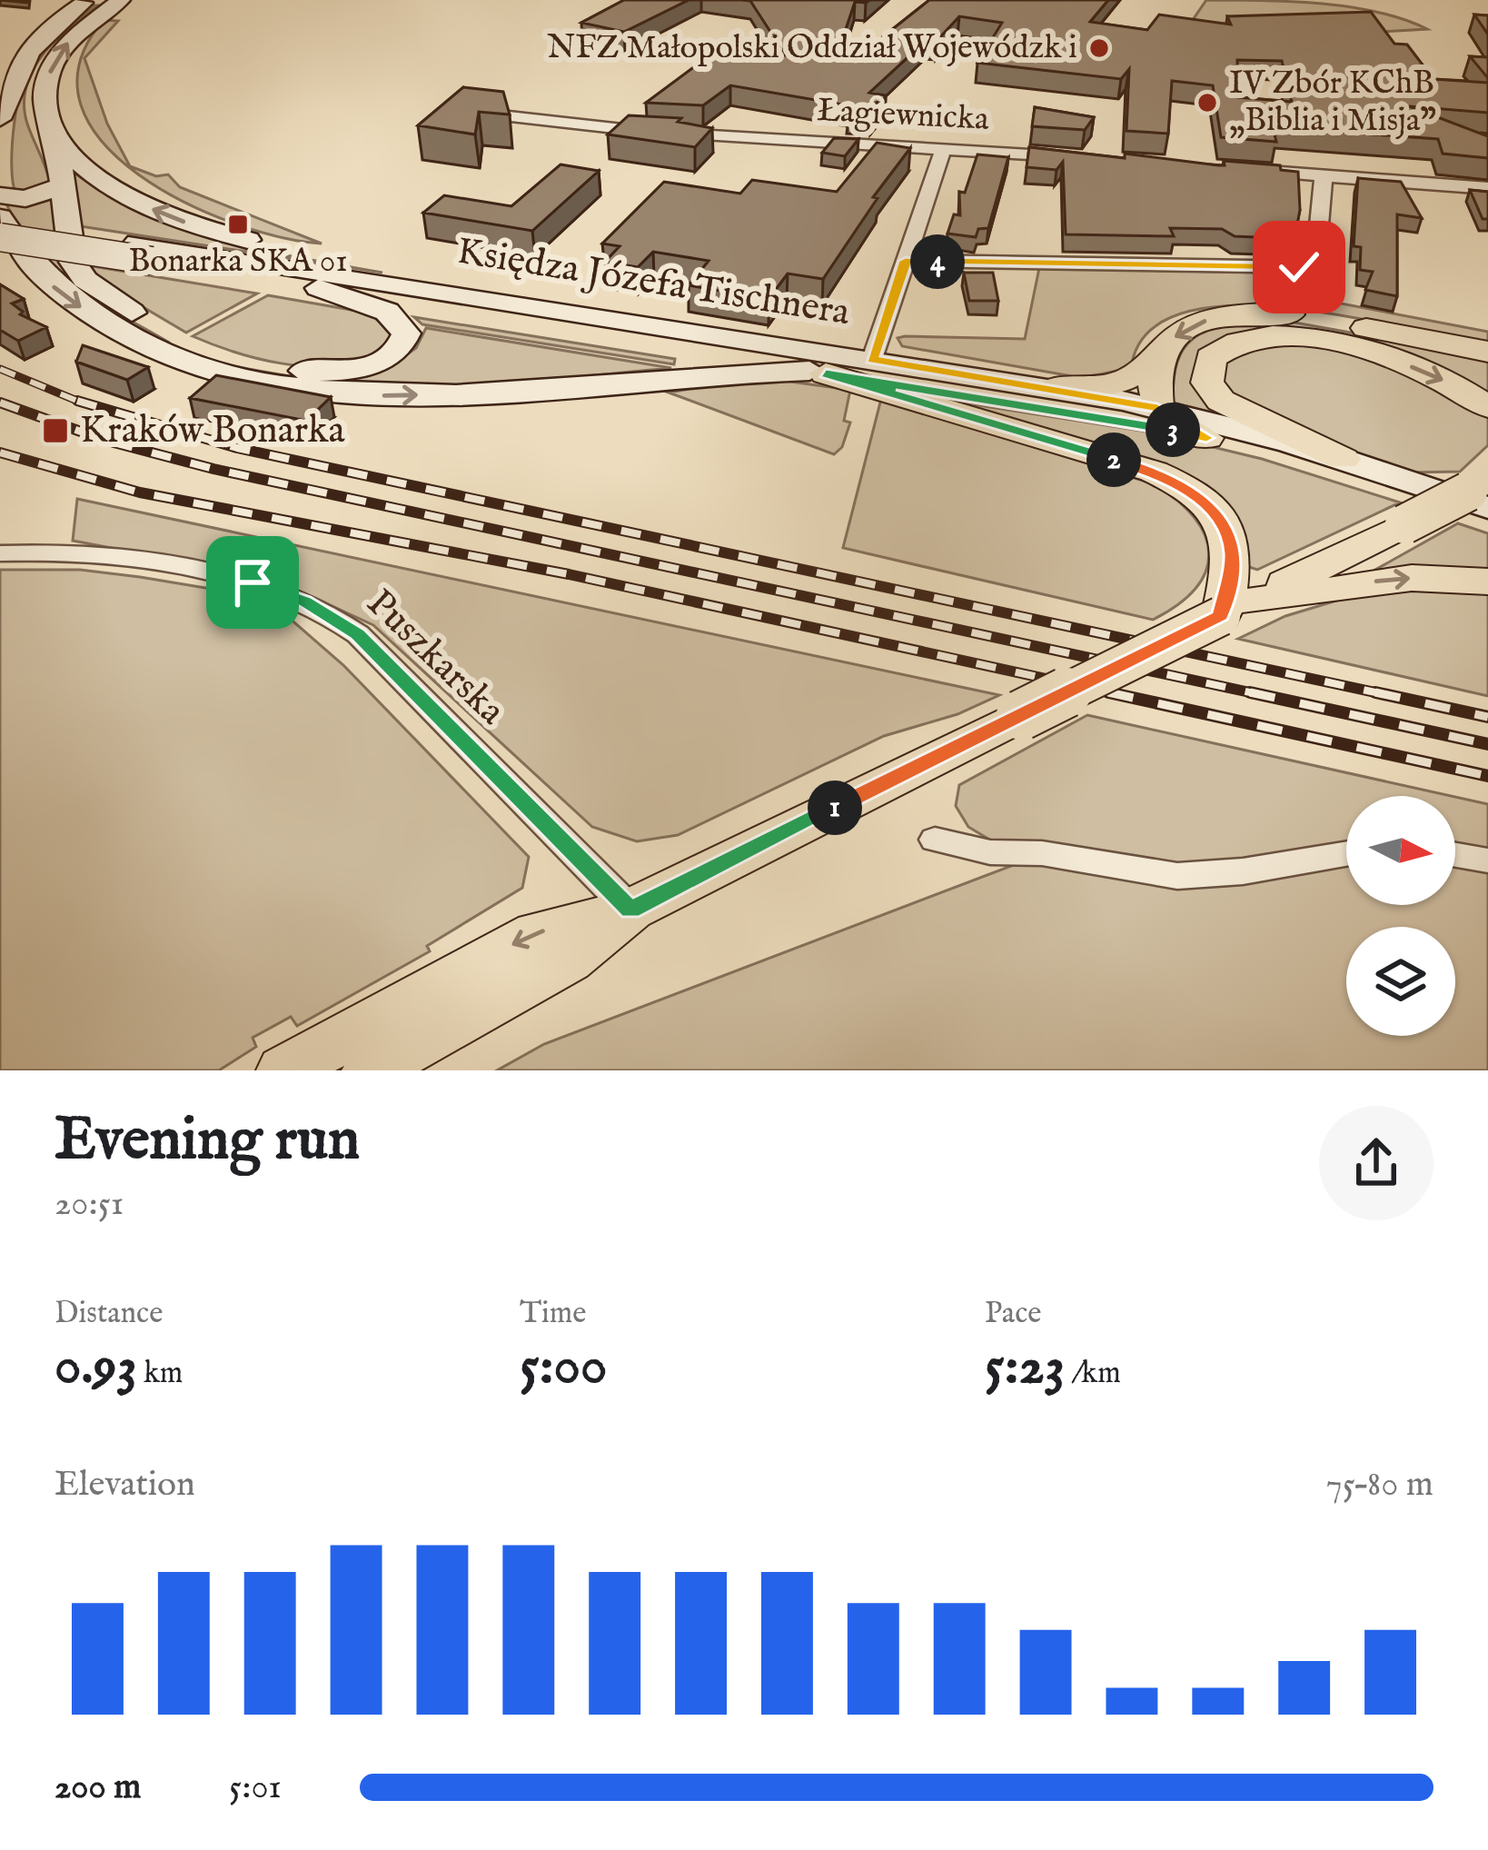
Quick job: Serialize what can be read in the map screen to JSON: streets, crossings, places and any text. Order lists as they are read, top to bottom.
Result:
{
  "streets": {
    "main road": ["Księdza Józefa Tischnera"],
    "street": ["Łagiewnicka", "Puszkarska"]
  },
  "places": {
    "other": ["NFZ Małopolski Oddział Wojewódzk i", "IV Zbór KChB „Biblia i Misja”"],
    "transit": ["Bonarka SKA 01", "Kraków Bonarka"]
  },
  "north": "right",
  "page": {
    "pins": [
      "4",
      "3",
      "2",
      "1"
    ],
    "heading": ["Evening run", "20:51"],
    "stats": [
      ["Distance", "0.93 km"],
      ["Time", "5:00"],
      ["Pace", "5:23 /km"]
    ],
    "chart": ["Elevation", "75–80 m"],
    "list": [
      {
        "name": "200 m",
        "note": "5:01"
      }
    ]
  }
}
